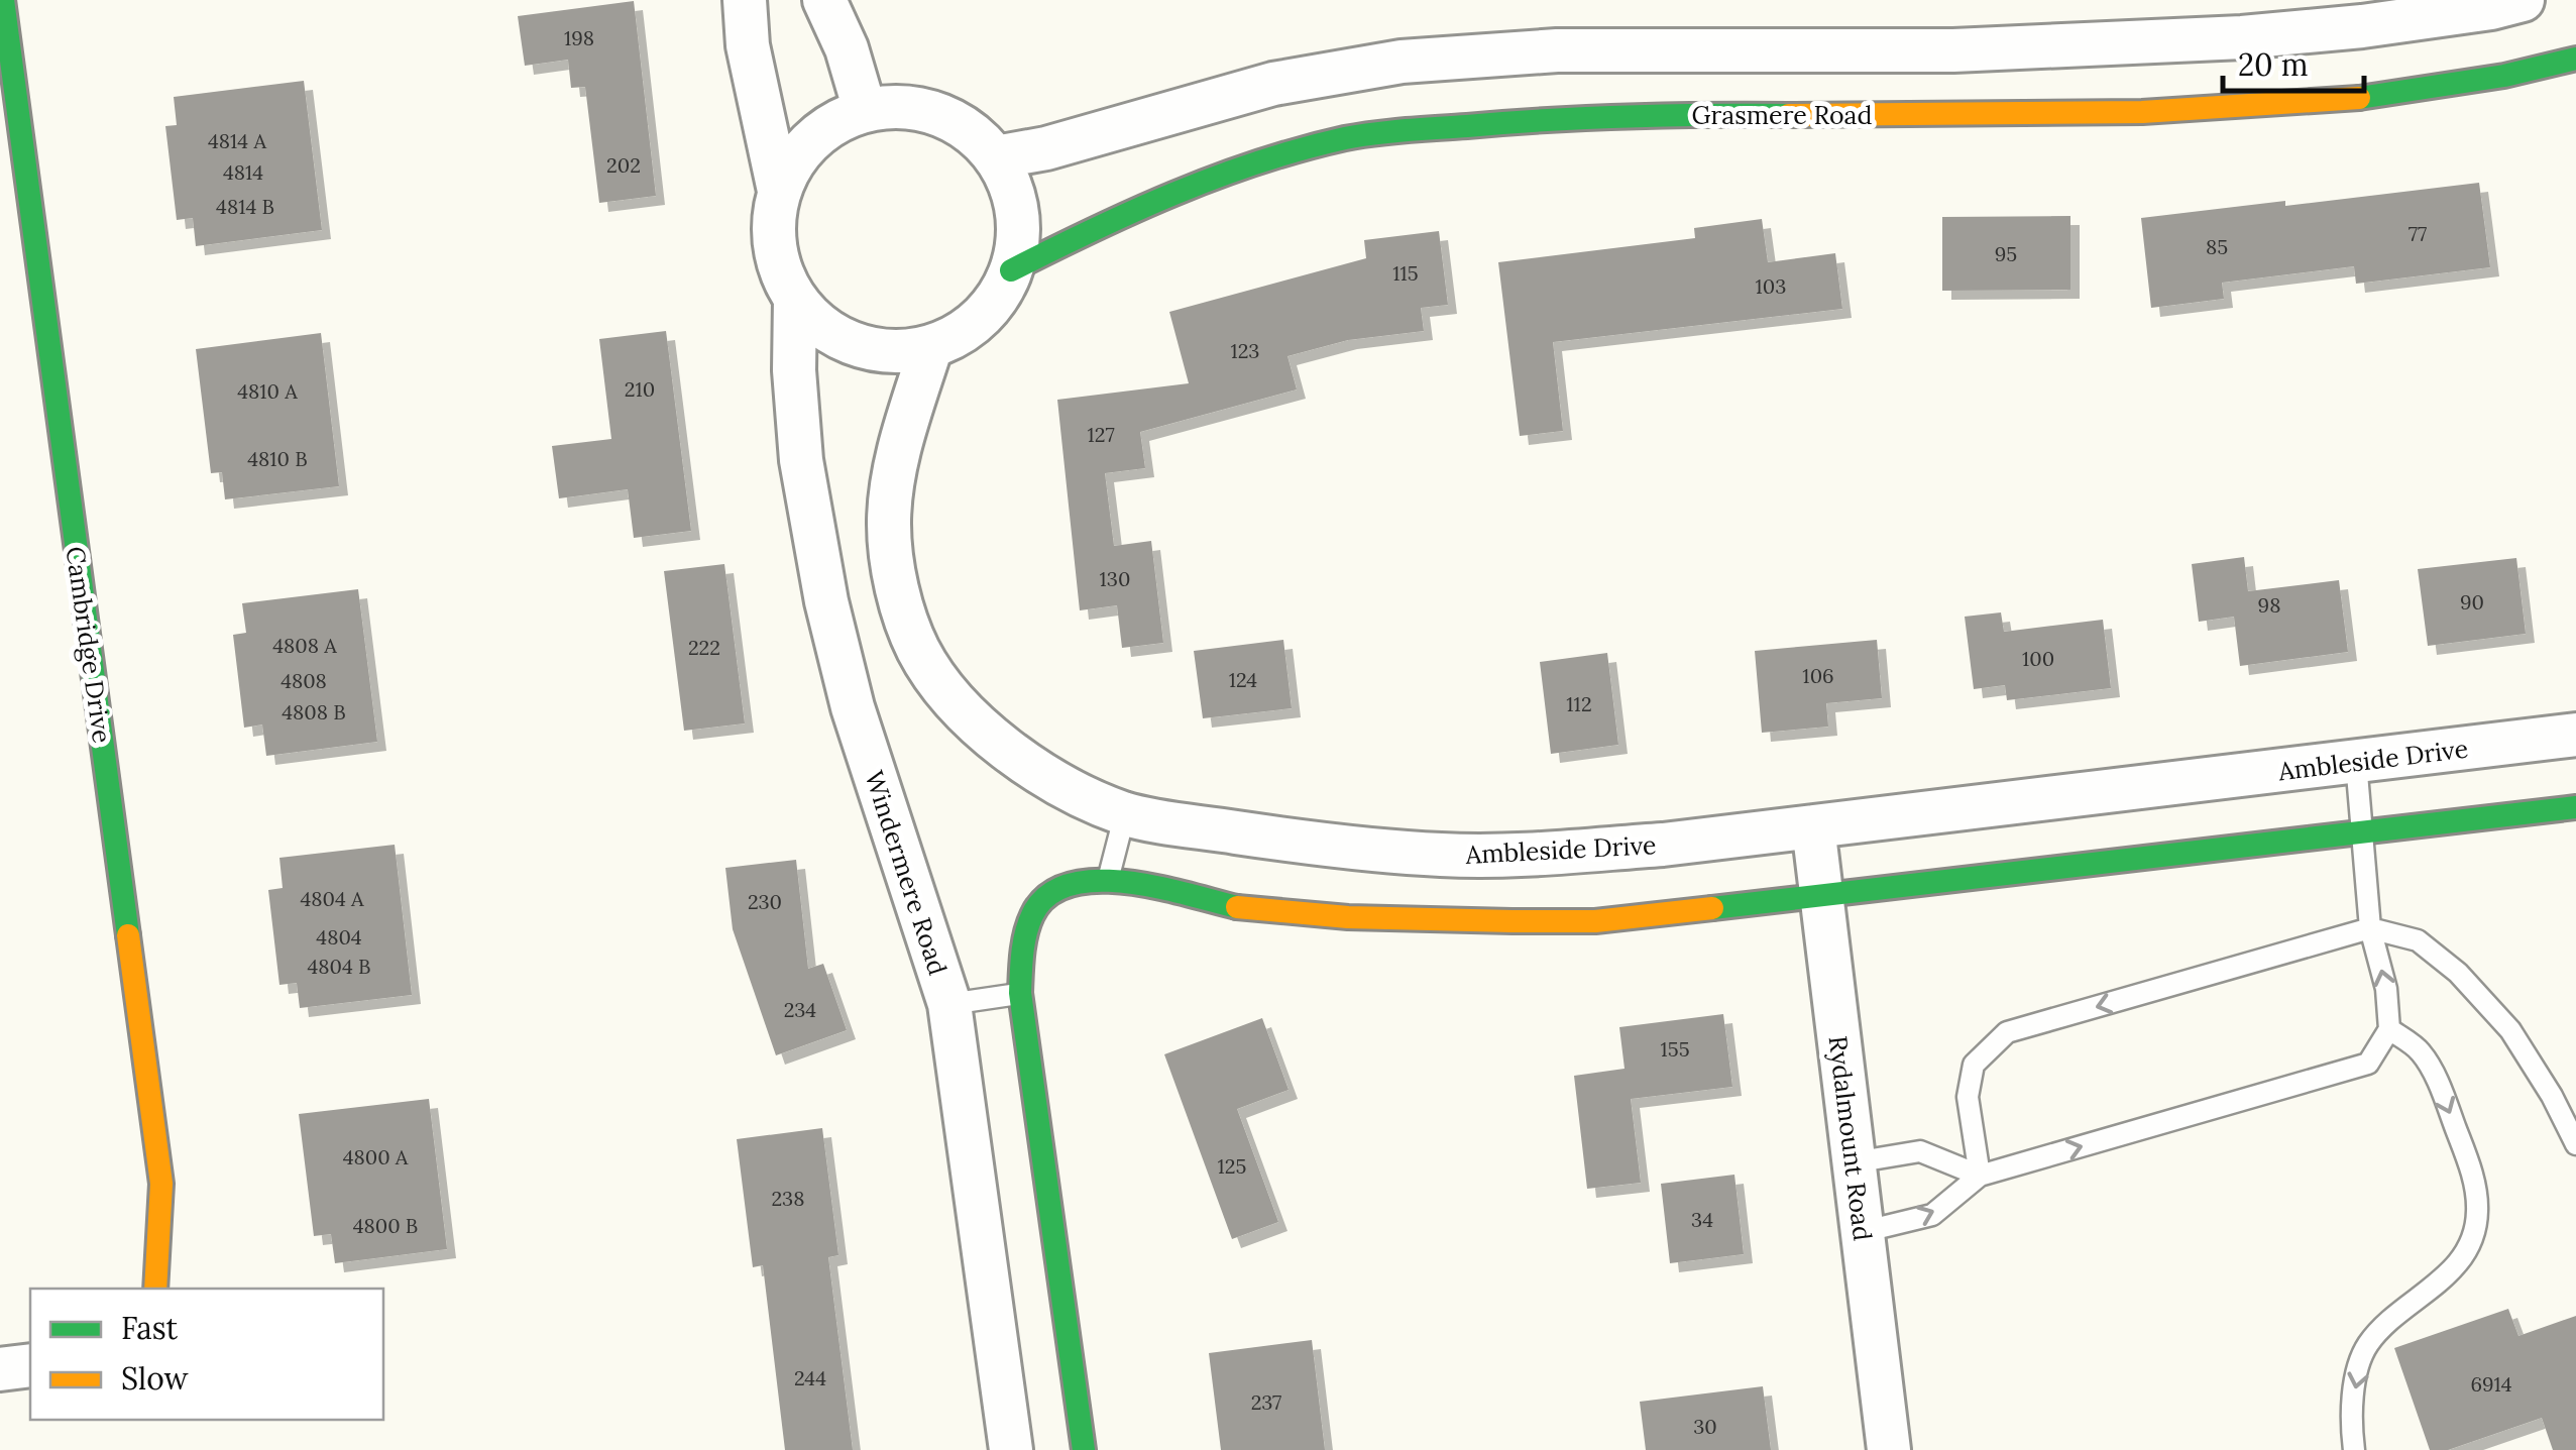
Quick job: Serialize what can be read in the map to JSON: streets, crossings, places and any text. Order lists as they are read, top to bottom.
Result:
{
  "streets": {
    "street": [
      "Grasmere Road",
      "Cambridge Drive",
      "Ambleside Drive",
      "Windermere Road",
      "Rydalmount Road"
    ]
  },
  "crossings": [
    ["Grasmere Road", "Ambleside Drive"],
    ["Grasmere Road", "Windermere Road"],
    ["Ambleside Drive", "Windermere Road"],
    ["Ambleside Drive", "Rydalmount Road"]
  ],
  "house_numbers": [
    "198",
    "4814 A",
    "202",
    "4814",
    "4814 B",
    "77",
    "85",
    "95",
    "115",
    "103",
    "123",
    "210",
    "4810 A",
    "127",
    "4810 B",
    "130",
    "90",
    "98",
    "4808 A",
    "222",
    "100",
    "106",
    "124",
    "4808",
    "112",
    "4808 B",
    "4804 A",
    "230",
    "4804",
    "4804 B",
    "234",
    "155",
    "4800 A",
    "125",
    "238",
    "34",
    "4800 B",
    "244",
    "6914",
    "237",
    "30"
  ],
  "legend": ["Fast", "Slow"],
  "scale_bar": "20 m"
}
